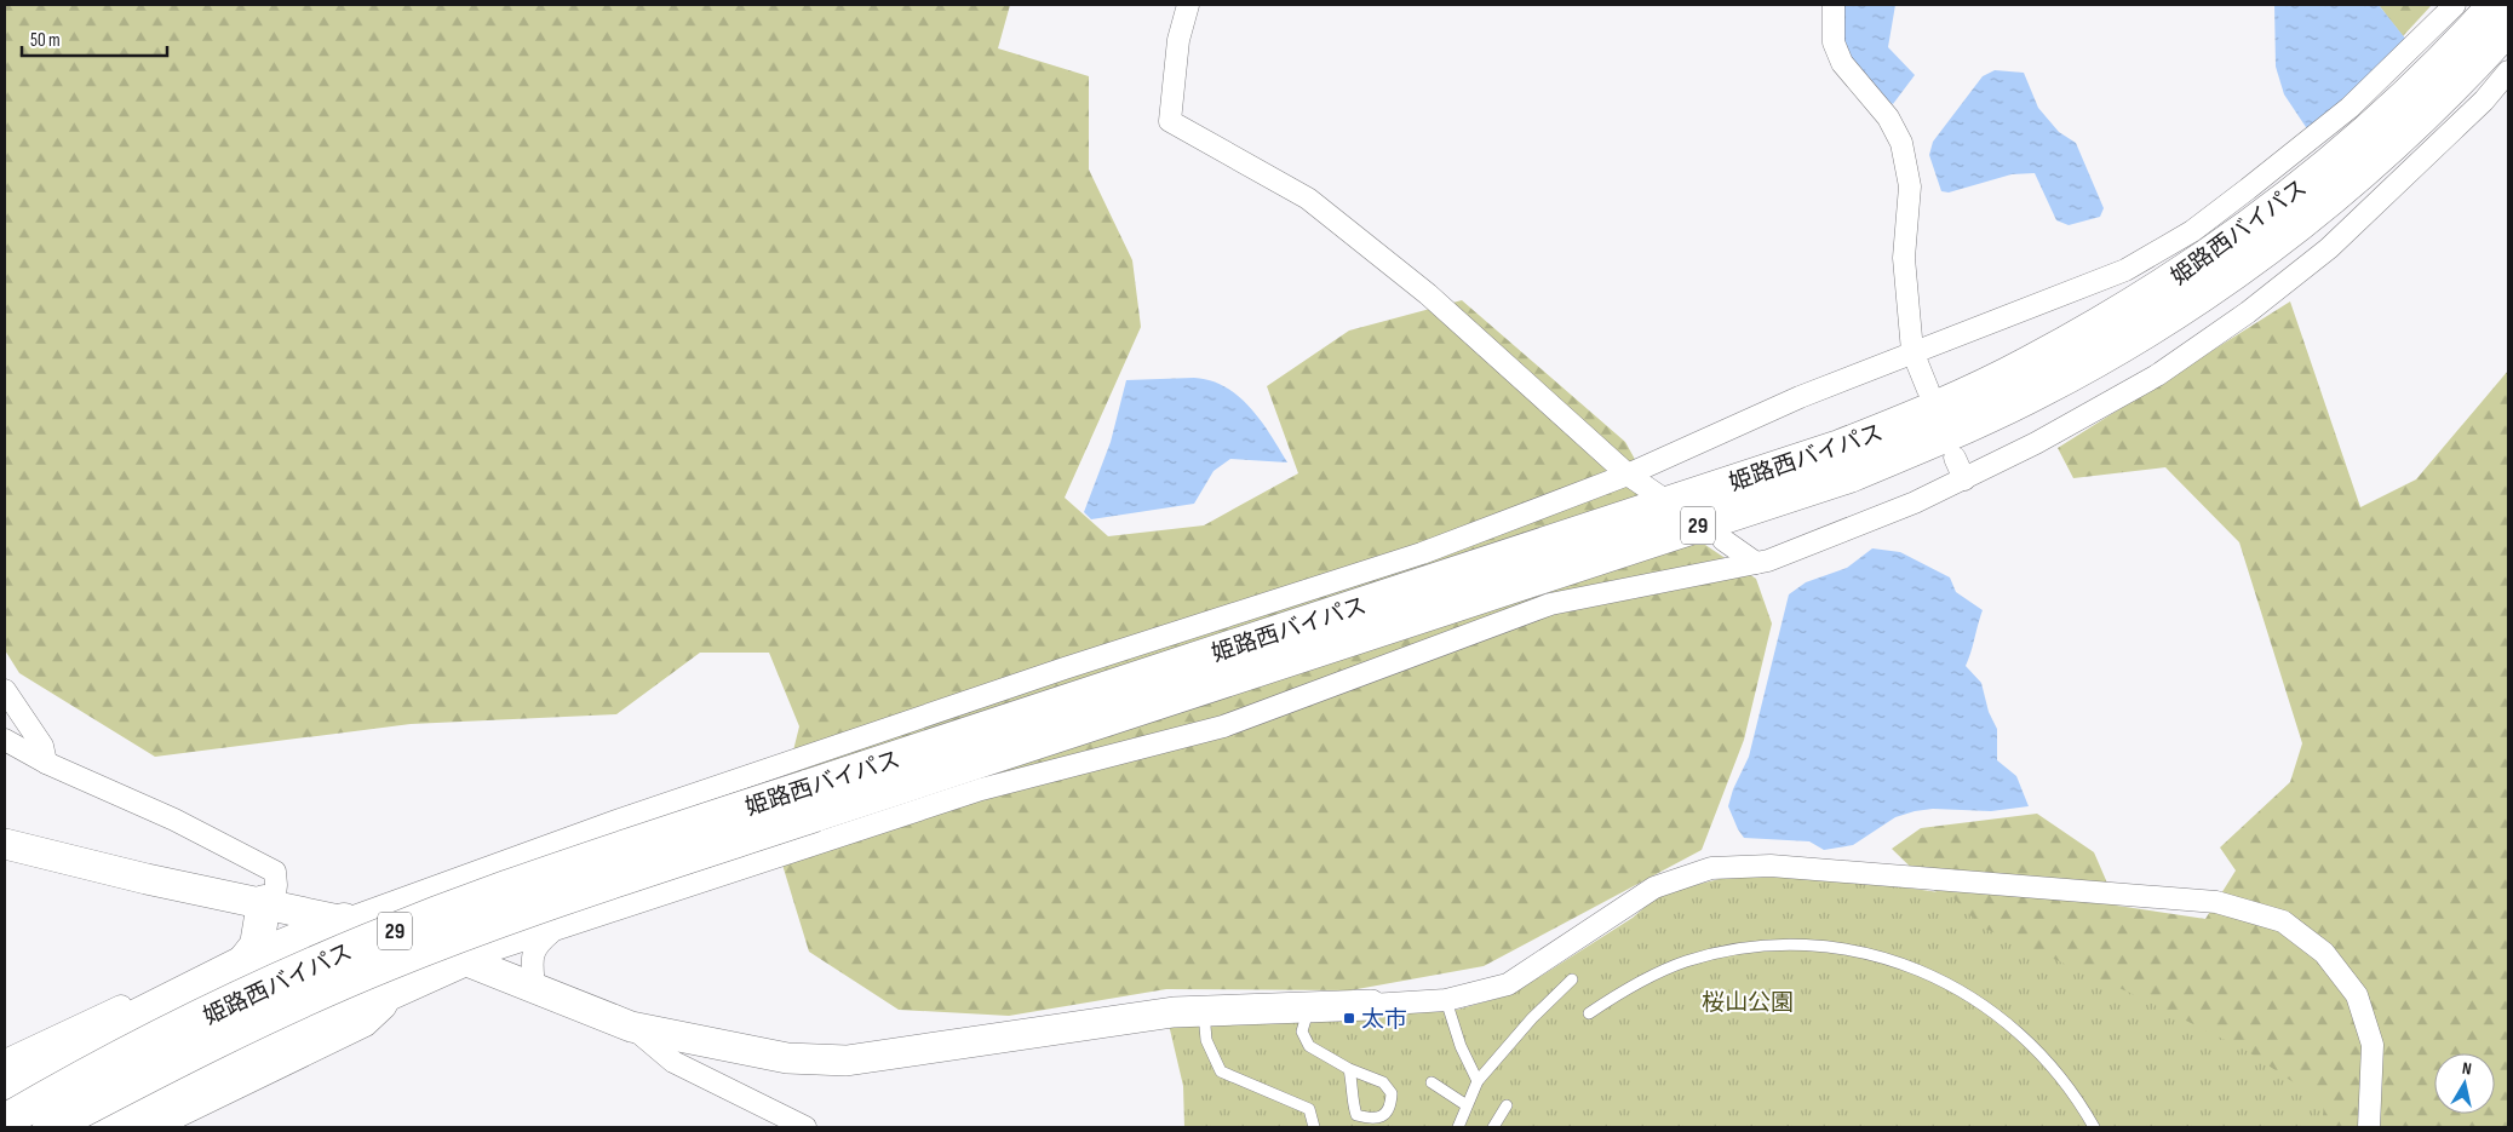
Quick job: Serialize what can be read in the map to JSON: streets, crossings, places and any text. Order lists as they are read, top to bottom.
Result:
{
  "streets": {
    "highway": ["姫路西バイパス", "29"]
  },
  "parks": ["桜山公園"],
  "places": {
    "transit": ["太市"]
  },
  "scale_bar": "50 m",
  "north": "top"
}
